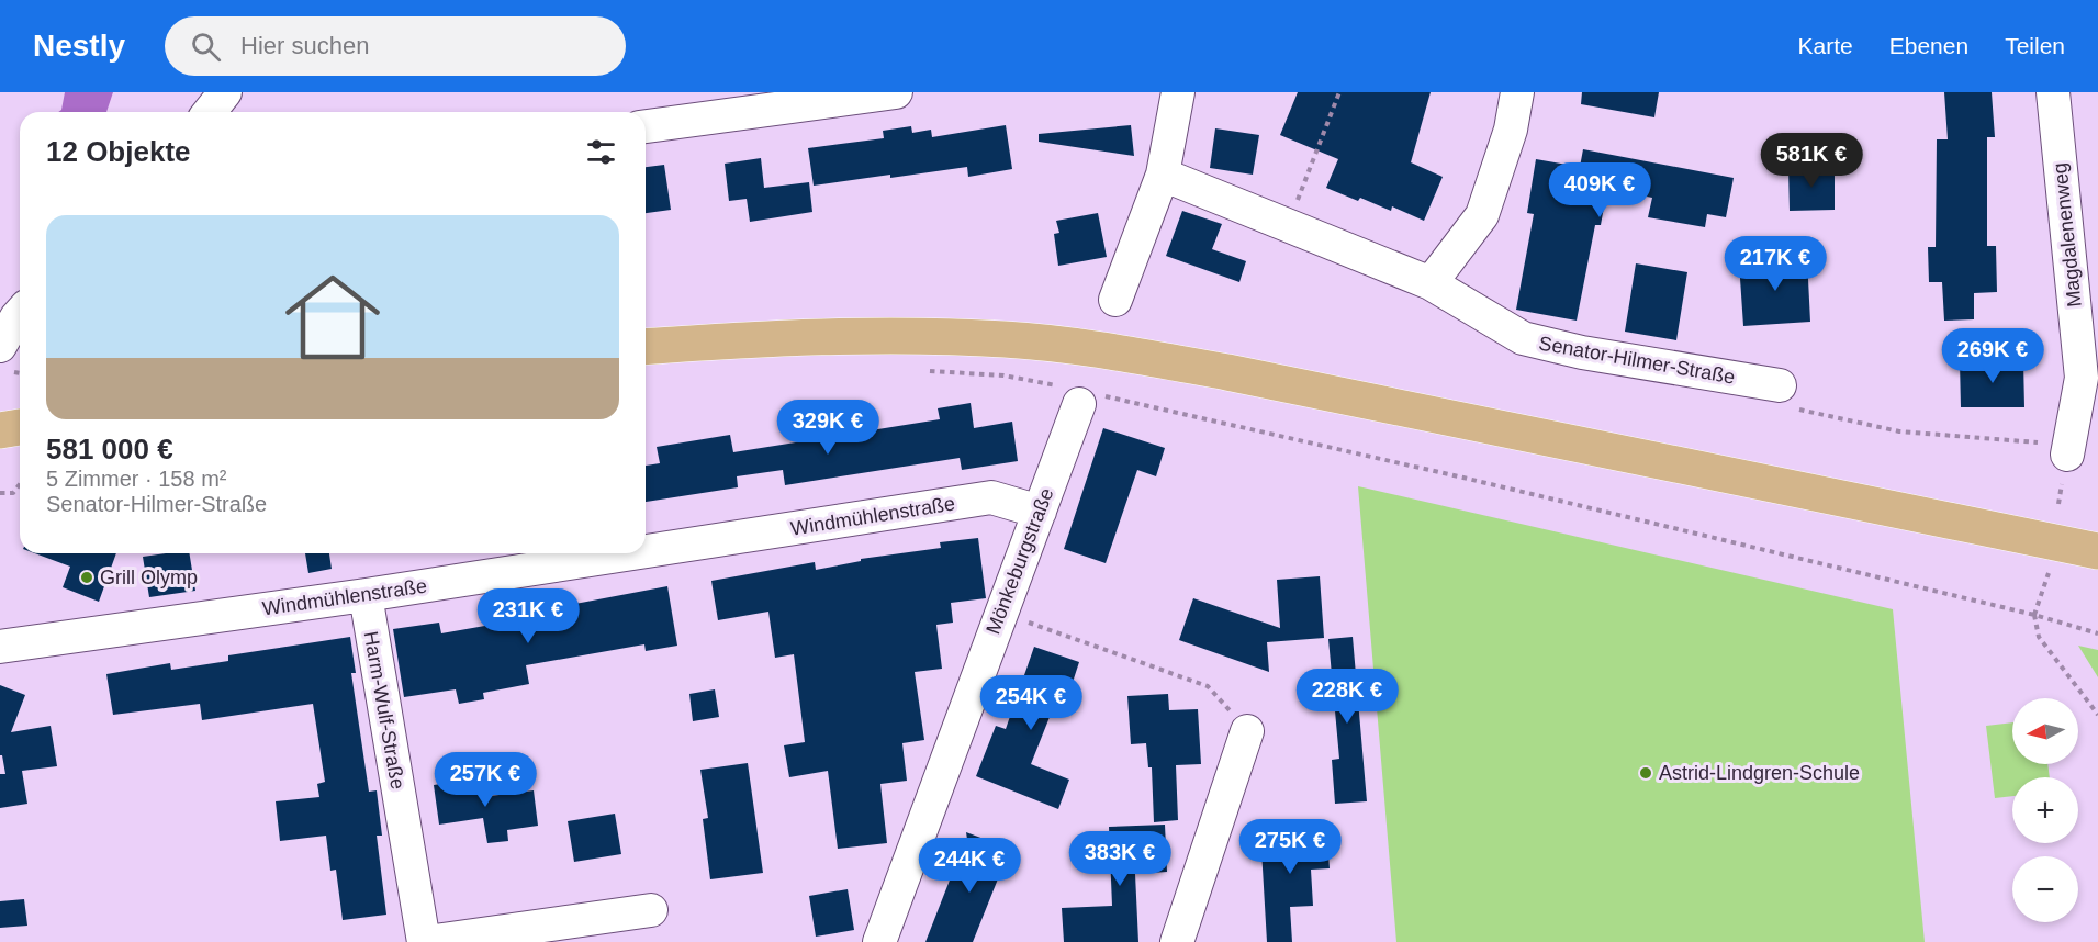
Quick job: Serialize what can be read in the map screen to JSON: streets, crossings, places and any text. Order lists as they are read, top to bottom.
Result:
{
  "streets": {
    "street": [
      "Magdalenenweg",
      "Senator-Hilmer-Straße",
      "Windmühlenstraße",
      "Mönkeburgstraße",
      "Harm-Wulf-Straße"
    ]
  },
  "crossings": [
    ["Windmühlenstraße", "Mönkeburgstraße"],
    ["Windmühlenstraße", "Harm-Wulf-Straße"]
  ],
  "places": ["Grill Olymp", "Astrid-Lindgren-Schule"],
  "north": "left",
  "page": {
    "header": "Nestly",
    "search": "Hier suchen",
    "nav": ["Karte", "Ebenen", "Teilen"],
    "heading": "12 Objekte",
    "price": [
      "581K €",
      "409K €",
      "217K €",
      "269K €",
      "329K €",
      "231K €",
      "228K €",
      "254K €",
      "257K €",
      "275K €",
      "383K €",
      "244K €"
    ],
    "list": [
      {
        "name": "581 000 €",
        "note": "5 Zimmer · 158 m² · Senator-Hilmer-Straße"
      }
    ],
    "map_buttons": ["+", "−"]
  }
}
